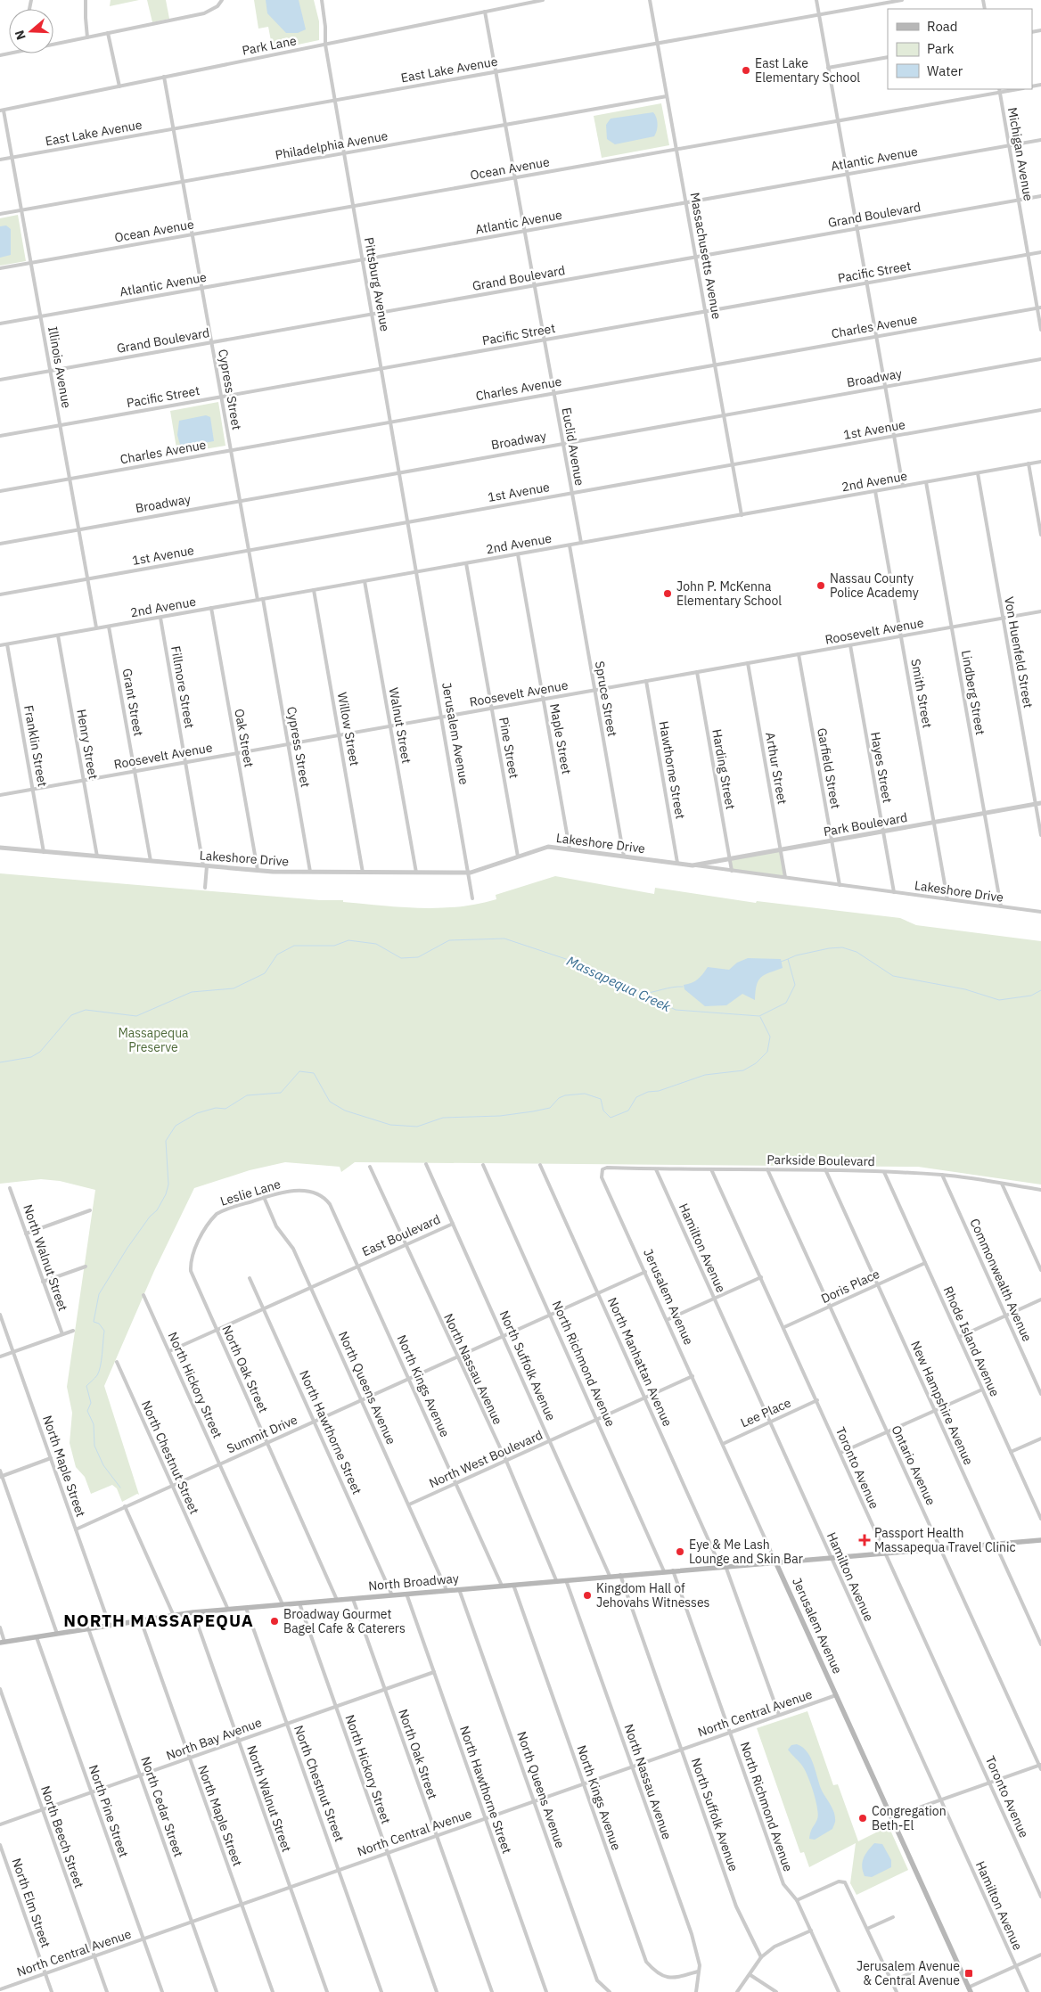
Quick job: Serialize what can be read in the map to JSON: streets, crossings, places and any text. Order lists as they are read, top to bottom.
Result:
{
  "streets": {
    "main road": ["Jerusalem Avenue", "North Broadway"],
    "street": [
      "Park Lane",
      "East Lake Avenue",
      "Philadelphia Avenue",
      "Michigan Avenue",
      "Atlantic Avenue",
      "Ocean Avenue",
      "Grand Boulevard",
      "Massachusetts Avenue",
      "Pacific Street",
      "Pittsburg Avenue",
      "Charles Avenue",
      "Illinois Avenue",
      "Broadway",
      "Cypress Street",
      "1st Avenue",
      "Euclid Avenue",
      "2nd Avenue",
      "Roosevelt Avenue",
      "Von Huenfeld Street",
      "Fillmore Street",
      "Lindberg Street",
      "Smith Street",
      "Spruce Street",
      "Grant Street",
      "Walnut Street",
      "Willow Street",
      "Oak Street",
      "Maple Street",
      "Henry Street",
      "Franklin Street",
      "Pine Street",
      "Hayes Street",
      "Arthur Street",
      "Garfield Street",
      "Harding Street",
      "Hawthorne Street",
      "Park Boulevard",
      "Lakeshore Drive",
      "Parkside Boulevard",
      "Leslie Lane",
      "East Boulevard",
      "Hamilton Avenue",
      "North Walnut Street",
      "Commonwealth Avenue",
      "Doris Place",
      "Rhode Island Avenue",
      "North Manhattan Avenue",
      "North Richmond Avenue",
      "North Suffolk Avenue",
      "North Oak Street",
      "North Nassau Avenue",
      "North Hickory Street",
      "North Kings Avenue",
      "North Queens Avenue",
      "New Hampshire Avenue",
      "Lee Place",
      "North Hawthorne Street",
      "Summit Drive",
      "North Chestnut Street",
      "North West Boulevard",
      "Ontario Avenue",
      "North Maple Street",
      "Toronto Avenue",
      "North Central Avenue",
      "North Bay Avenue",
      "North Cedar Street",
      "North Pine Street",
      "North Beech Street",
      "North Elm Street"
    ]
  },
  "crossings": [
    ["Park Lane", "Pittsburg Avenue"],
    ["Park Lane", "Illinois Avenue"],
    ["Park Lane", "Cypress Street"],
    ["Park Lane", "Euclid Avenue"],
    ["East Lake Avenue", "Massachusetts Avenue"],
    ["East Lake Avenue", "Pittsburg Avenue"],
    ["East Lake Avenue", "Illinois Avenue"],
    ["East Lake Avenue", "Cypress Street"],
    ["East Lake Avenue", "Euclid Avenue"],
    ["Philadelphia Avenue", "Massachusetts Avenue"],
    ["Philadelphia Avenue", "Pittsburg Avenue"],
    ["Philadelphia Avenue", "Illinois Avenue"],
    ["Philadelphia Avenue", "Cypress Street"],
    ["Philadelphia Avenue", "Euclid Avenue"],
    ["Michigan Avenue", "Atlantic Avenue"],
    ["Michigan Avenue", "Ocean Avenue"],
    ["Michigan Avenue", "Grand Boulevard"],
    ["Michigan Avenue", "Pacific Street"],
    ["Michigan Avenue", "Charles Avenue"],
    ["Atlantic Avenue", "Massachusetts Avenue"],
    ["Atlantic Avenue", "Pittsburg Avenue"],
    ["Atlantic Avenue", "Illinois Avenue"],
    ["Atlantic Avenue", "Cypress Street"],
    ["Atlantic Avenue", "Euclid Avenue"],
    ["Ocean Avenue", "Massachusetts Avenue"],
    ["Ocean Avenue", "Pittsburg Avenue"],
    ["Ocean Avenue", "Illinois Avenue"],
    ["Ocean Avenue", "Cypress Street"],
    ["Ocean Avenue", "Euclid Avenue"],
    ["Grand Boulevard", "Massachusetts Avenue"],
    ["Grand Boulevard", "Pittsburg Avenue"],
    ["Grand Boulevard", "Illinois Avenue"],
    ["Grand Boulevard", "Cypress Street"],
    ["Grand Boulevard", "Euclid Avenue"],
    ["Massachusetts Avenue", "Pacific Street"],
    ["Massachusetts Avenue", "Charles Avenue"],
    ["Massachusetts Avenue", "Broadway"],
    ["Massachusetts Avenue", "1st Avenue"],
    ["Massachusetts Avenue", "2nd Avenue"],
    ["Pacific Street", "Pittsburg Avenue"],
    ["Pacific Street", "Illinois Avenue"],
    ["Pacific Street", "Cypress Street"],
    ["Pacific Street", "Euclid Avenue"],
    ["Pittsburg Avenue", "Charles Avenue"],
    ["Pittsburg Avenue", "Broadway"],
    ["Pittsburg Avenue", "1st Avenue"],
    ["Pittsburg Avenue", "2nd Avenue"],
    ["Pittsburg Avenue", "Jerusalem Avenue"],
    ["Charles Avenue", "Illinois Avenue"],
    ["Charles Avenue", "Cypress Street"],
    ["Charles Avenue", "Euclid Avenue"],
    ["Illinois Avenue", "Broadway"],
    ["Illinois Avenue", "1st Avenue"],
    ["Illinois Avenue", "2nd Avenue"],
    ["Broadway", "Cypress Street"],
    ["Broadway", "Euclid Avenue"],
    ["Cypress Street", "1st Avenue"],
    ["Cypress Street", "2nd Avenue"],
    ["Cypress Street", "Roosevelt Avenue"],
    ["Cypress Street", "Lakeshore Drive"],
    ["1st Avenue", "Euclid Avenue"],
    ["Euclid Avenue", "2nd Avenue"],
    ["2nd Avenue", "Von Huenfeld Street"],
    ["2nd Avenue", "Fillmore Street"],
    ["2nd Avenue", "Lindberg Street"],
    ["2nd Avenue", "Smith Street"],
    ["2nd Avenue", "Spruce Street"],
    ["2nd Avenue", "Grant Street"],
    ["2nd Avenue", "Walnut Street"],
    ["2nd Avenue", "Willow Street"],
    ["2nd Avenue", "Jerusalem Avenue"],
    ["2nd Avenue", "Oak Street"],
    ["2nd Avenue", "Maple Street"],
    ["2nd Avenue", "Henry Street"],
    ["2nd Avenue", "Franklin Street"],
    ["2nd Avenue", "Pine Street"],
    ["Roosevelt Avenue", "Von Huenfeld Street"],
    ["Roosevelt Avenue", "Fillmore Street"],
    ["Roosevelt Avenue", "Lindberg Street"],
    ["Roosevelt Avenue", "Smith Street"],
    ["Roosevelt Avenue", "Spruce Street"],
    ["Roosevelt Avenue", "Grant Street"],
    ["Roosevelt Avenue", "Walnut Street"],
    ["Roosevelt Avenue", "Willow Street"],
    ["Roosevelt Avenue", "Jerusalem Avenue"],
    ["Roosevelt Avenue", "Oak Street"],
    ["Roosevelt Avenue", "Maple Street"],
    ["Roosevelt Avenue", "Henry Street"],
    ["Roosevelt Avenue", "Franklin Street"],
    ["Roosevelt Avenue", "Pine Street"],
    ["Roosevelt Avenue", "Hayes Street"],
    ["Roosevelt Avenue", "Arthur Street"],
    ["Roosevelt Avenue", "Garfield Street"],
    ["Roosevelt Avenue", "Harding Street"],
    ["Roosevelt Avenue", "Hawthorne Street"],
    ["Von Huenfeld Street", "Park Boulevard"],
    ["Fillmore Street", "Lakeshore Drive"],
    ["Lindberg Street", "Park Boulevard"],
    ["Lindberg Street", "Lakeshore Drive"],
    ["Smith Street", "Park Boulevard"],
    ["Smith Street", "Lakeshore Drive"],
    ["Spruce Street", "Lakeshore Drive"],
    ["Grant Street", "Lakeshore Drive"],
    ["Walnut Street", "Lakeshore Drive"],
    ["Willow Street", "Lakeshore Drive"],
    ["Jerusalem Avenue", "Lakeshore Drive"],
    ["Jerusalem Avenue", "Parkside Boulevard"],
    ["Jerusalem Avenue", "Lee Place"],
    ["Jerusalem Avenue", "Summit Drive"],
    ["Jerusalem Avenue", "North West Boulevard"],
    ["Jerusalem Avenue", "North Broadway"],
    ["Jerusalem Avenue", "North Central Avenue"],
    ["Oak Street", "Lakeshore Drive"],
    ["Maple Street", "Lakeshore Drive"],
    ["Henry Street", "Lakeshore Drive"],
    ["Franklin Street", "Lakeshore Drive"],
    ["Pine Street", "Lakeshore Drive"],
    ["Hayes Street", "Park Boulevard"],
    ["Hayes Street", "Lakeshore Drive"],
    ["Arthur Street", "Park Boulevard"],
    ["Arthur Street", "Lakeshore Drive"],
    ["Garfield Street", "Park Boulevard"],
    ["Garfield Street", "Lakeshore Drive"],
    ["Harding Street", "Park Boulevard"],
    ["Harding Street", "Lakeshore Drive"],
    ["Hawthorne Street", "Lakeshore Drive"],
    ["Park Boulevard", "Lakeshore Drive"],
    ["Parkside Boulevard", "Hamilton Avenue"],
    ["Parkside Boulevard", "Commonwealth Avenue"],
    ["Parkside Boulevard", "Rhode Island Avenue"],
    ["Parkside Boulevard", "New Hampshire Avenue"],
    ["Parkside Boulevard", "Ontario Avenue"],
    ["Parkside Boulevard", "Toronto Avenue"],
    ["Leslie Lane", "North Oak Street"],
    ["Leslie Lane", "North Kings Avenue"],
    ["Leslie Lane", "North Queens Avenue"],
    ["East Boulevard", "North Suffolk Avenue"],
    ["East Boulevard", "North Oak Street"],
    ["East Boulevard", "North Nassau Avenue"],
    ["East Boulevard", "North Hickory Street"],
    ["East Boulevard", "North Kings Avenue"],
    ["East Boulevard", "North Queens Avenue"],
    ["East Boulevard", "North Hawthorne Street"],
    ["Hamilton Avenue", "Lee Place"],
    ["Hamilton Avenue", "North Broadway"],
    ["North Walnut Street", "North Broadway"],
    ["North Walnut Street", "North Central Avenue"],
    ["North Walnut Street", "North Bay Avenue"],
    ["Doris Place", "Rhode Island Avenue"],
    ["Doris Place", "New Hampshire Avenue"],
    ["Doris Place", "Ontario Avenue"],
    ["Doris Place", "Toronto Avenue"],
    ["North Manhattan Avenue", "Summit Drive"],
    ["North Manhattan Avenue", "North West Boulevard"],
    ["North Manhattan Avenue", "North Broadway"],
    ["North Manhattan Avenue", "North Central Avenue"],
    ["North Richmond Avenue", "Summit Drive"],
    ["North Richmond Avenue", "North West Boulevard"],
    ["North Richmond Avenue", "North Broadway"],
    ["North Richmond Avenue", "North Central Avenue"],
    ["North Suffolk Avenue", "Summit Drive"],
    ["North Suffolk Avenue", "North West Boulevard"],
    ["North Suffolk Avenue", "North Broadway"],
    ["North Suffolk Avenue", "North Central Avenue"],
    ["North Oak Street", "Summit Drive"],
    ["North Oak Street", "North Broadway"],
    ["North Oak Street", "North Central Avenue"],
    ["North Oak Street", "North Bay Avenue"],
    ["North Nassau Avenue", "North Kings Avenue"],
    ["North Nassau Avenue", "Summit Drive"],
    ["North Nassau Avenue", "North West Boulevard"],
    ["North Nassau Avenue", "North Broadway"],
    ["North Nassau Avenue", "North Central Avenue"],
    ["North Hickory Street", "Summit Drive"],
    ["North Hickory Street", "North Broadway"],
    ["North Hickory Street", "North Central Avenue"],
    ["North Hickory Street", "North Bay Avenue"],
    ["North Kings Avenue", "Summit Drive"],
    ["North Kings Avenue", "North West Boulevard"],
    ["North Kings Avenue", "North Broadway"],
    ["North Kings Avenue", "North Central Avenue"],
    ["North Queens Avenue", "Summit Drive"],
    ["North Queens Avenue", "North West Boulevard"],
    ["North Queens Avenue", "North Broadway"],
    ["North Queens Avenue", "North Central Avenue"],
    ["Lee Place", "Toronto Avenue"],
    ["North Hawthorne Street", "Summit Drive"],
    ["North Hawthorne Street", "North Broadway"],
    ["North Hawthorne Street", "North Central Avenue"],
    ["North Hawthorne Street", "North Bay Avenue"],
    ["Summit Drive", "North Chestnut Street"],
    ["Summit Drive", "North Maple Street"],
    ["North Chestnut Street", "North Broadway"],
    ["North Chestnut Street", "North Central Avenue"],
    ["North Chestnut Street", "North Bay Avenue"],
    ["North Maple Street", "North Broadway"],
    ["North Maple Street", "North Central Avenue"],
    ["North Maple Street", "North Bay Avenue"],
    ["North Broadway", "North Cedar Street"],
    ["North Broadway", "North Pine Street"],
    ["North Central Avenue", "North Cedar Street"],
    ["North Central Avenue", "North Pine Street"],
    ["North Central Avenue", "North Beech Street"],
    ["North Central Avenue", "North Elm Street"],
    ["North Bay Avenue", "North Cedar Street"],
    ["North Bay Avenue", "North Pine Street"],
    ["North Bay Avenue", "North Beech Street"]
  ],
  "districts": ["NORTH MASSAPEQUA"],
  "water": ["Massapequa Creek"],
  "parks": ["Massapequa Preserve"],
  "places": {
    "other": [
      "East Lake Elementary School",
      "Nassau County Police Academy",
      "John P. McKenna Elementary School",
      "Eye & Me Lash Lounge and Skin Bar",
      "Kingdom Hall of Jehovahs Witnesses",
      "Broadway Gourmet Bagel Cafe & Caterers",
      "Congregation Beth-El"
    ],
    "health": ["Passport Health Massapequa Travel Clinic"],
    "transit": ["Jerusalem Avenue & Central Avenue"]
  },
  "legend": ["Road", "Park", "Water"],
  "north": "left"
}
